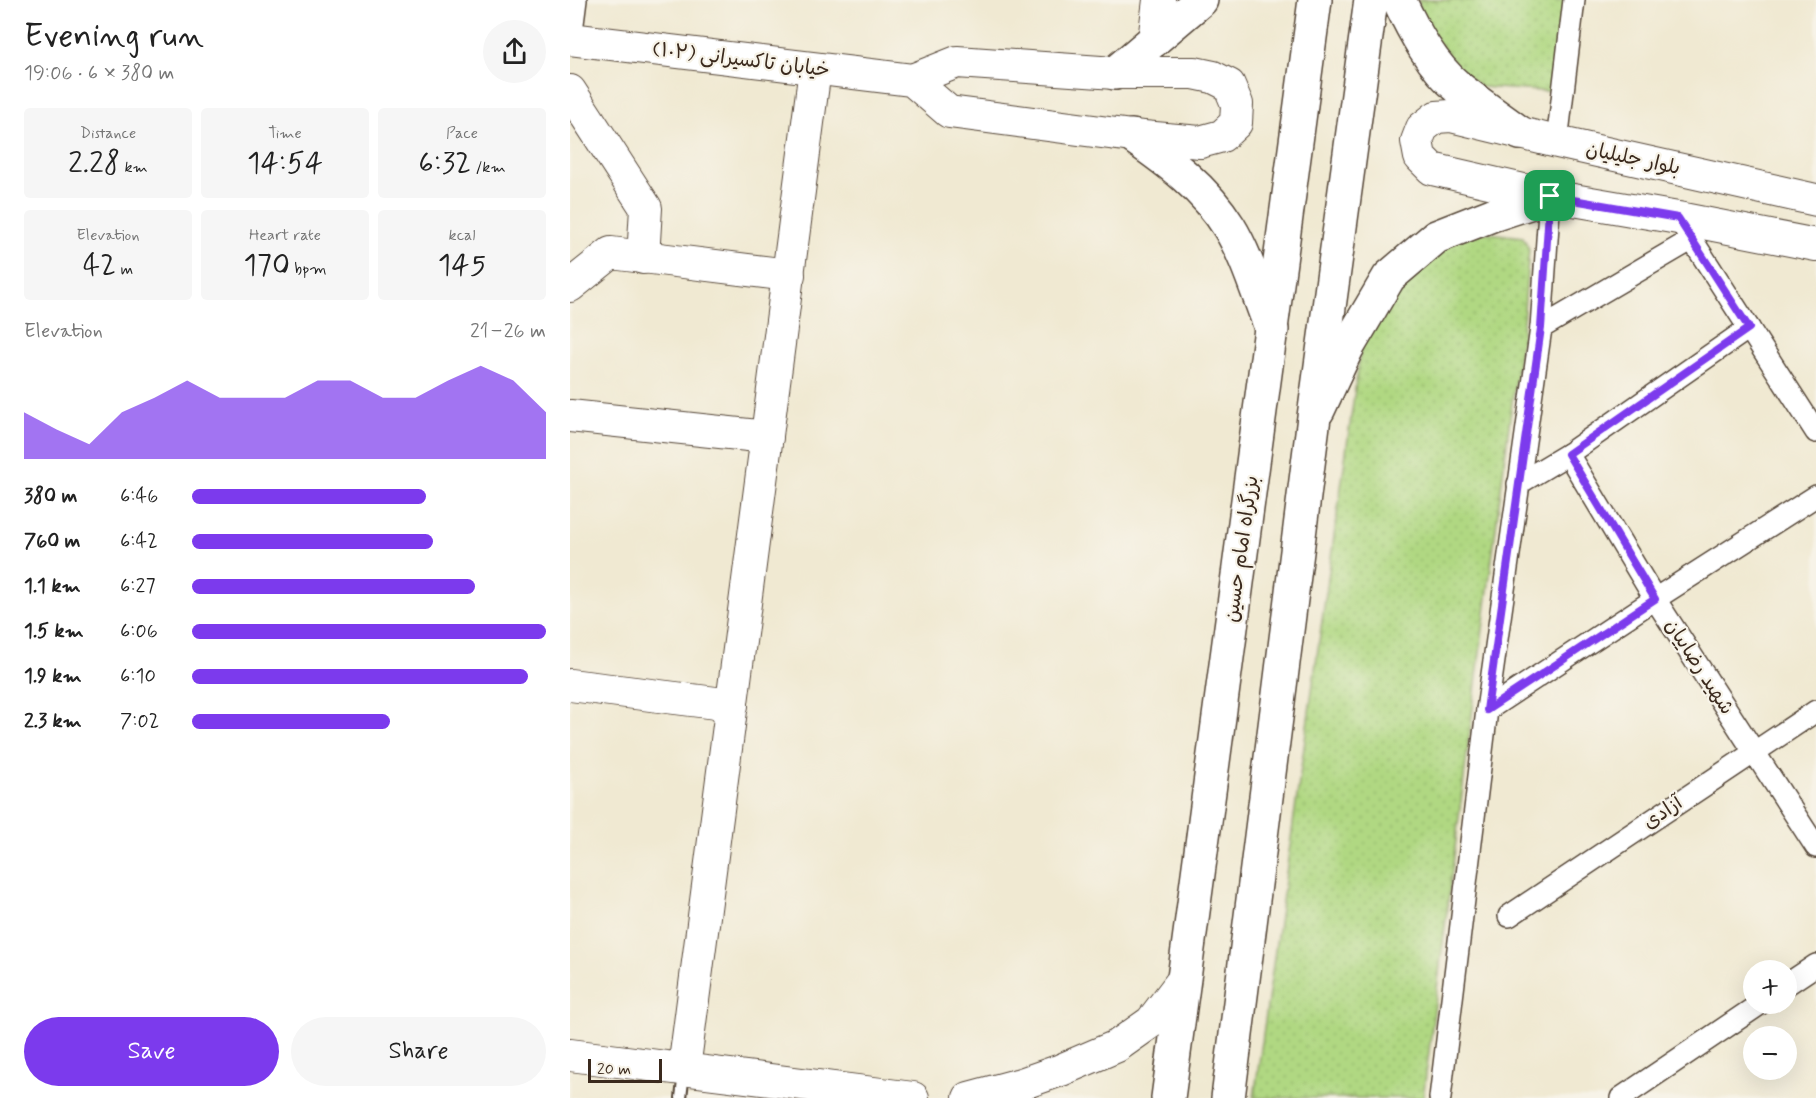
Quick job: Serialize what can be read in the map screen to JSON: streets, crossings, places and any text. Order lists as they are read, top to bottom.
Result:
{
  "streets": {
    "main road": ["خیابان تاکسیرانی (۱۰۲)", "بلوار جلیلیان", "بزرگراه امام حسین"],
    "street": ["شهید رضاییان", "آزادی"]
  },
  "crossings": [
    ["شهید رضاییان", "آزادی"]
  ],
  "scale_bar": "20 m",
  "page": {
    "heading": ["Evening run", "19:06 · 6 × 380 m"],
    "stats": [
      ["Distance", "2.28 km"],
      ["Time", "14:54"],
      ["Pace", "6:32 /km"],
      ["Elevation", "42 m"],
      ["Heart rate", "170 bpm"],
      ["kcal", "145"]
    ],
    "chart": ["Elevation", "21–26 m"],
    "list": [
      {
        "name": "380 m",
        "note": "6:46"
      },
      {
        "name": "760 m",
        "note": "6:42"
      },
      {
        "name": "1.1 km",
        "note": "6:27"
      },
      {
        "name": "1.5 km",
        "note": "6:06"
      },
      {
        "name": "1.9 km",
        "note": "6:10"
      },
      {
        "name": "2.3 km",
        "note": "7:02"
      }
    ],
    "map_buttons": ["+", "−"],
    "buttons": ["Save", "Share"],
    "scale": "20 m"
  }
}
